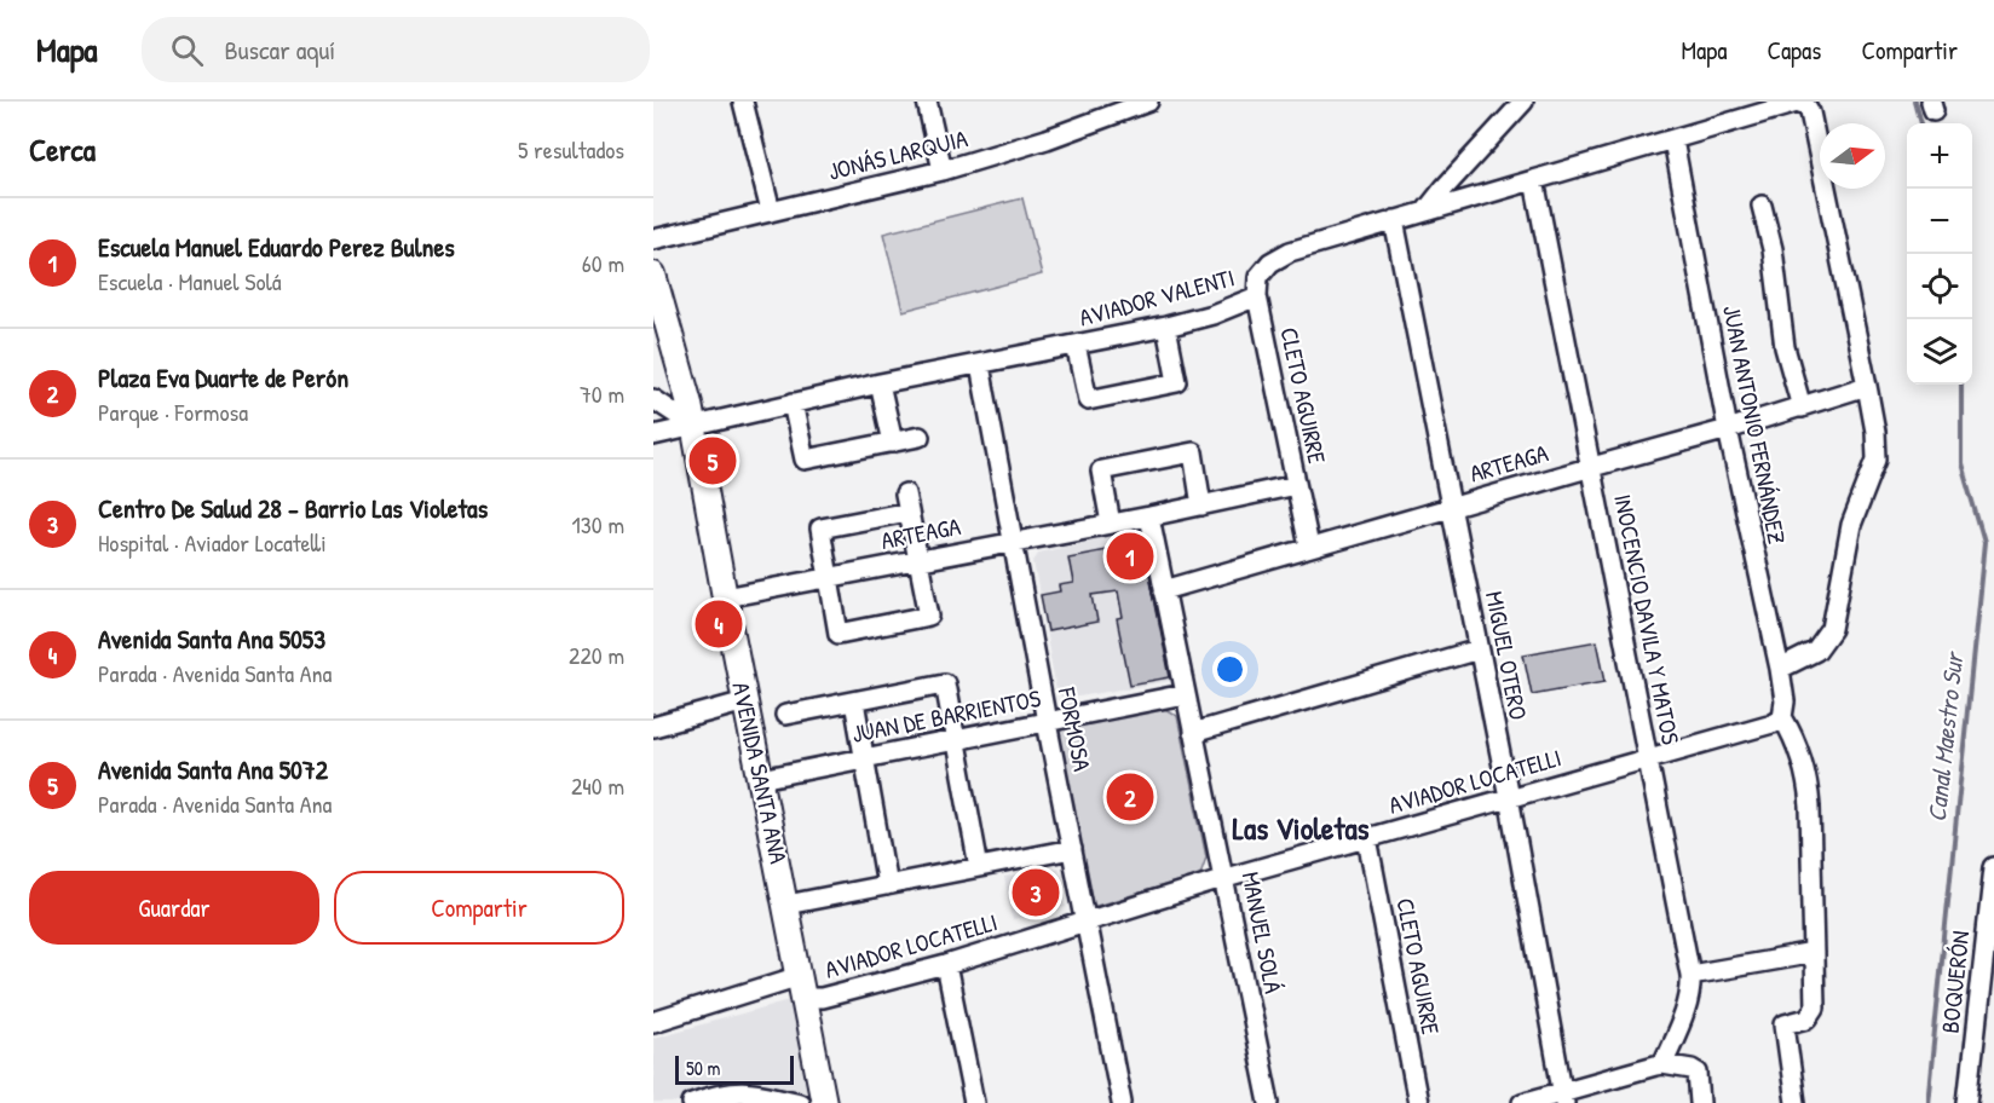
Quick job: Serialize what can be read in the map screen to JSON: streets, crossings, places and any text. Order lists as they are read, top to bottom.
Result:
{
  "streets": {
    "main road": ["AVENIDA SANTA ANA"],
    "street": [
      "JONÁS LARQUIA",
      "AVIADOR VALENTI",
      "CLETO AGUIRRE",
      "JUAN ANTONIO FERNÁNDEZ",
      "ARTEAGA",
      "INOCENCIO DAVILA Y MATOS",
      "MIGUEL OTERO",
      "JUAN DE BARRIENTOS",
      "FORMOSA",
      "AVIADOR LOCATELLI",
      "MANUEL SOLÁ",
      "BOQUERÓN"
    ]
  },
  "crossings": [
    ["AVIADOR VALENTI", "CLETO AGUIRRE"],
    ["AVIADOR VALENTI", "JUAN ANTONIO FERNÁNDEZ"],
    ["AVIADOR VALENTI", "INOCENCIO DAVILA Y MATOS"],
    ["AVIADOR VALENTI", "MIGUEL OTERO"],
    ["AVIADOR VALENTI", "FORMOSA"],
    ["AVIADOR VALENTI", "AVENIDA SANTA ANA"],
    ["CLETO AGUIRRE", "ARTEAGA"],
    ["CLETO AGUIRRE", "AVIADOR LOCATELLI"],
    ["JUAN ANTONIO FERNÁNDEZ", "ARTEAGA"],
    ["JUAN ANTONIO FERNÁNDEZ", "AVIADOR LOCATELLI"],
    ["ARTEAGA", "INOCENCIO DAVILA Y MATOS"],
    ["ARTEAGA", "MIGUEL OTERO"],
    ["ARTEAGA", "FORMOSA"],
    ["ARTEAGA", "AVENIDA SANTA ANA"],
    ["ARTEAGA", "MANUEL SOLÁ"],
    ["INOCENCIO DAVILA Y MATOS", "AVIADOR LOCATELLI"],
    ["MIGUEL OTERO", "AVIADOR LOCATELLI"],
    ["JUAN DE BARRIENTOS", "FORMOSA"],
    ["JUAN DE BARRIENTOS", "AVENIDA SANTA ANA"],
    ["JUAN DE BARRIENTOS", "MANUEL SOLÁ"],
    ["FORMOSA", "AVIADOR LOCATELLI"],
    ["AVENIDA SANTA ANA", "AVIADOR LOCATELLI"],
    ["AVIADOR LOCATELLI", "MANUEL SOLÁ"]
  ],
  "districts": ["Las Violetas"],
  "water": ["Canal Maestro Sur"],
  "scale_bar": "50 m",
  "north": "right",
  "page": {
    "header": "Mapa",
    "search": "Buscar aquí",
    "nav": ["Mapa", "Capas", "Compartir"],
    "heading": ["Cerca", "5 resultados"],
    "map_buttons": ["+", "−"],
    "list": [
      {
        "mark": "1",
        "name": "Escuela Manuel Eduardo Perez Bulnes",
        "note": "Escuela · Manuel Solá",
        "value": "60 m"
      },
      {
        "mark": "2",
        "name": "Plaza Eva Duarte de Perón",
        "note": "Parque · Formosa",
        "value": "70 m"
      },
      {
        "mark": "3",
        "name": "Centro De Salud 28 - Barrio Las Violetas",
        "note": "Hospital · Aviador Locatelli",
        "value": "130 m"
      },
      {
        "mark": "4",
        "name": "Avenida Santa Ana 5053",
        "note": "Parada · Avenida Santa Ana",
        "value": "220 m"
      },
      {
        "mark": "5",
        "name": "Avenida Santa Ana 5072",
        "note": "Parada · Avenida Santa Ana",
        "value": "240 m"
      }
    ],
    "pins": [
      "5",
      "1",
      "4",
      "2",
      "3"
    ],
    "buttons": ["Guardar", "Compartir"],
    "scale": "50 m"
  }
}
